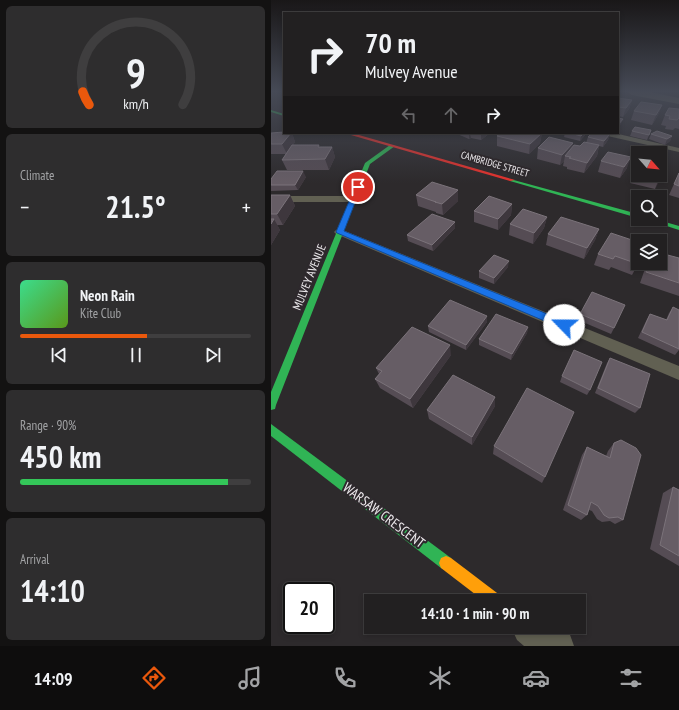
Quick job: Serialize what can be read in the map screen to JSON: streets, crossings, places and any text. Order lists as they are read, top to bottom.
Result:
{
  "streets": {
    "street": ["CAMBRIDGE STREET", "MULVEY AVENUE", "WARSAW CRESCENT"]
  },
  "crossings": [
    ["CAMBRIDGE STREET", "MULVEY AVENUE"]
  ],
  "north": "bottom right",
  "page": {
    "turn": ["70 m", "Mulvey Avenue"],
    "tile": [
      "Climate",
      ["Range · 90%", "450 km"],
      ["Arrival", "14:10"]
    ],
    "heat": ["−", "21.5°", "+"],
    "song": ["Neon Rain", "Kite Club"],
    "limit": "20",
    "trip": "14:10 · 1 min · 90 m",
    "tabs": "14:09",
    "gauge": ["9", "km/h"]
  }
}
